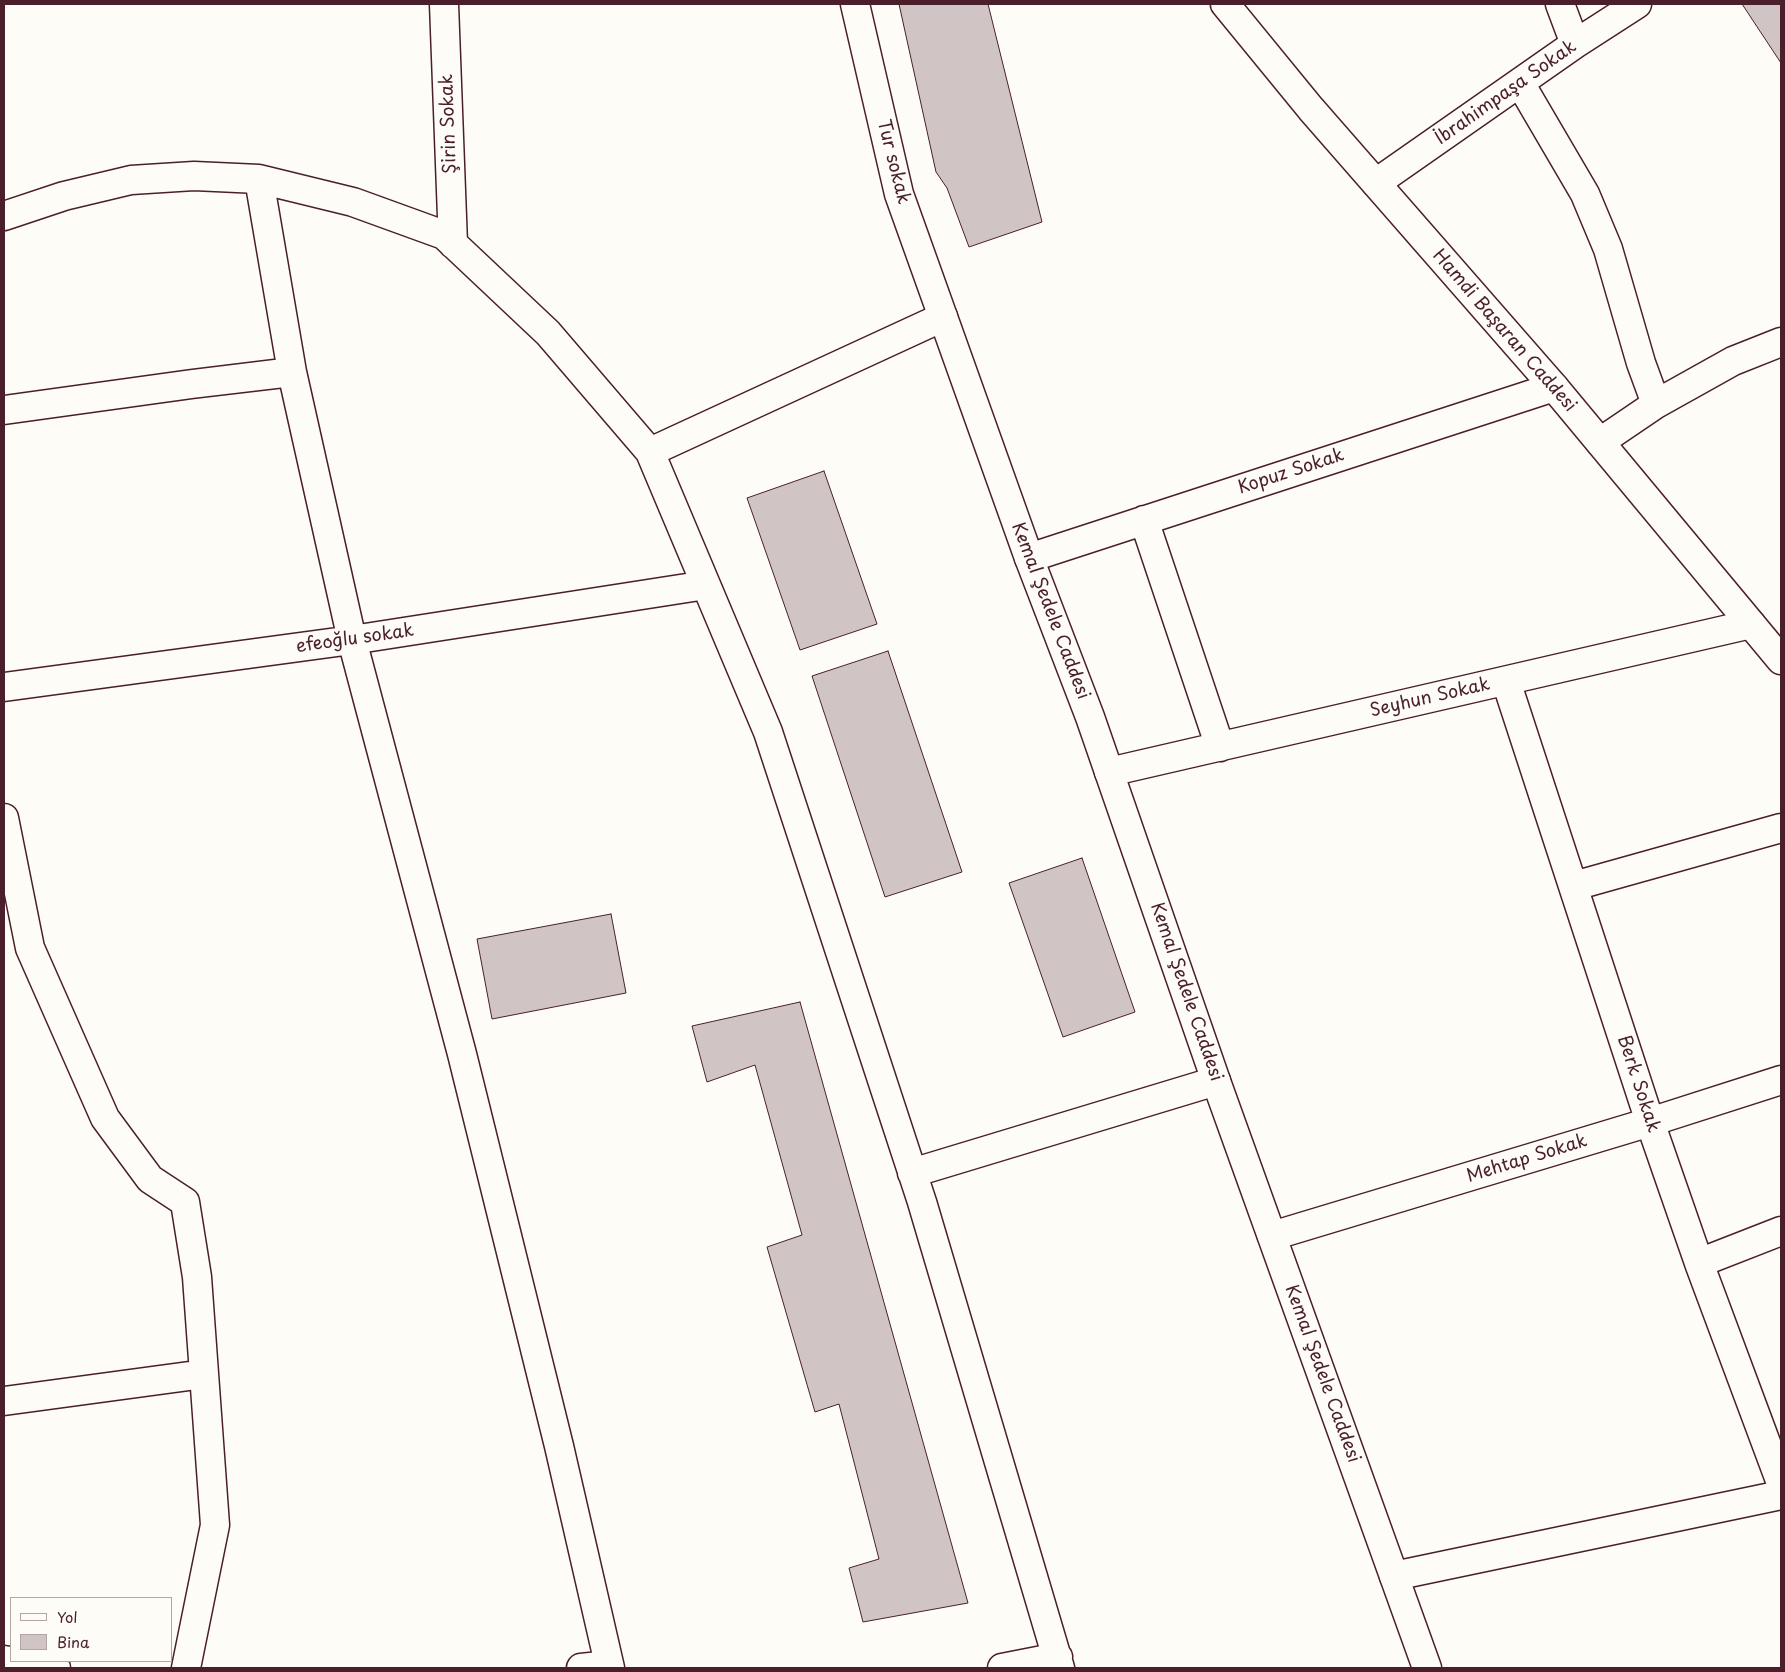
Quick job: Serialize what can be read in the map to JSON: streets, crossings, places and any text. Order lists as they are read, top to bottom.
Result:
{
  "streets": {
    "street": [
      "İbrahimpaşa Sokak",
      "Şirin Sokak",
      "Tur sokak",
      "Hamdi Başaran Caddesi",
      "Kopuz Sokak",
      "Kemal Şedele Caddesi",
      "efeoğlu sokak",
      "Seyhun Sokak",
      "Berk Sokak",
      "Mehtap Sokak"
    ]
  },
  "crossings": [
    ["İbrahimpaşa Sokak", "Hamdi Başaran Caddesi"],
    ["Tur sokak", "Kemal Şedele Caddesi"],
    ["Hamdi Başaran Caddesi", "Kopuz Sokak"],
    ["Hamdi Başaran Caddesi", "Seyhun Sokak"],
    ["Kopuz Sokak", "Kemal Şedele Caddesi"],
    ["Kemal Şedele Caddesi", "Seyhun Sokak"],
    ["Kemal Şedele Caddesi", "Mehtap Sokak"],
    ["Seyhun Sokak", "Berk Sokak"],
    ["Berk Sokak", "Mehtap Sokak"]
  ],
  "legend": ["Yol", "Bina"]
}
